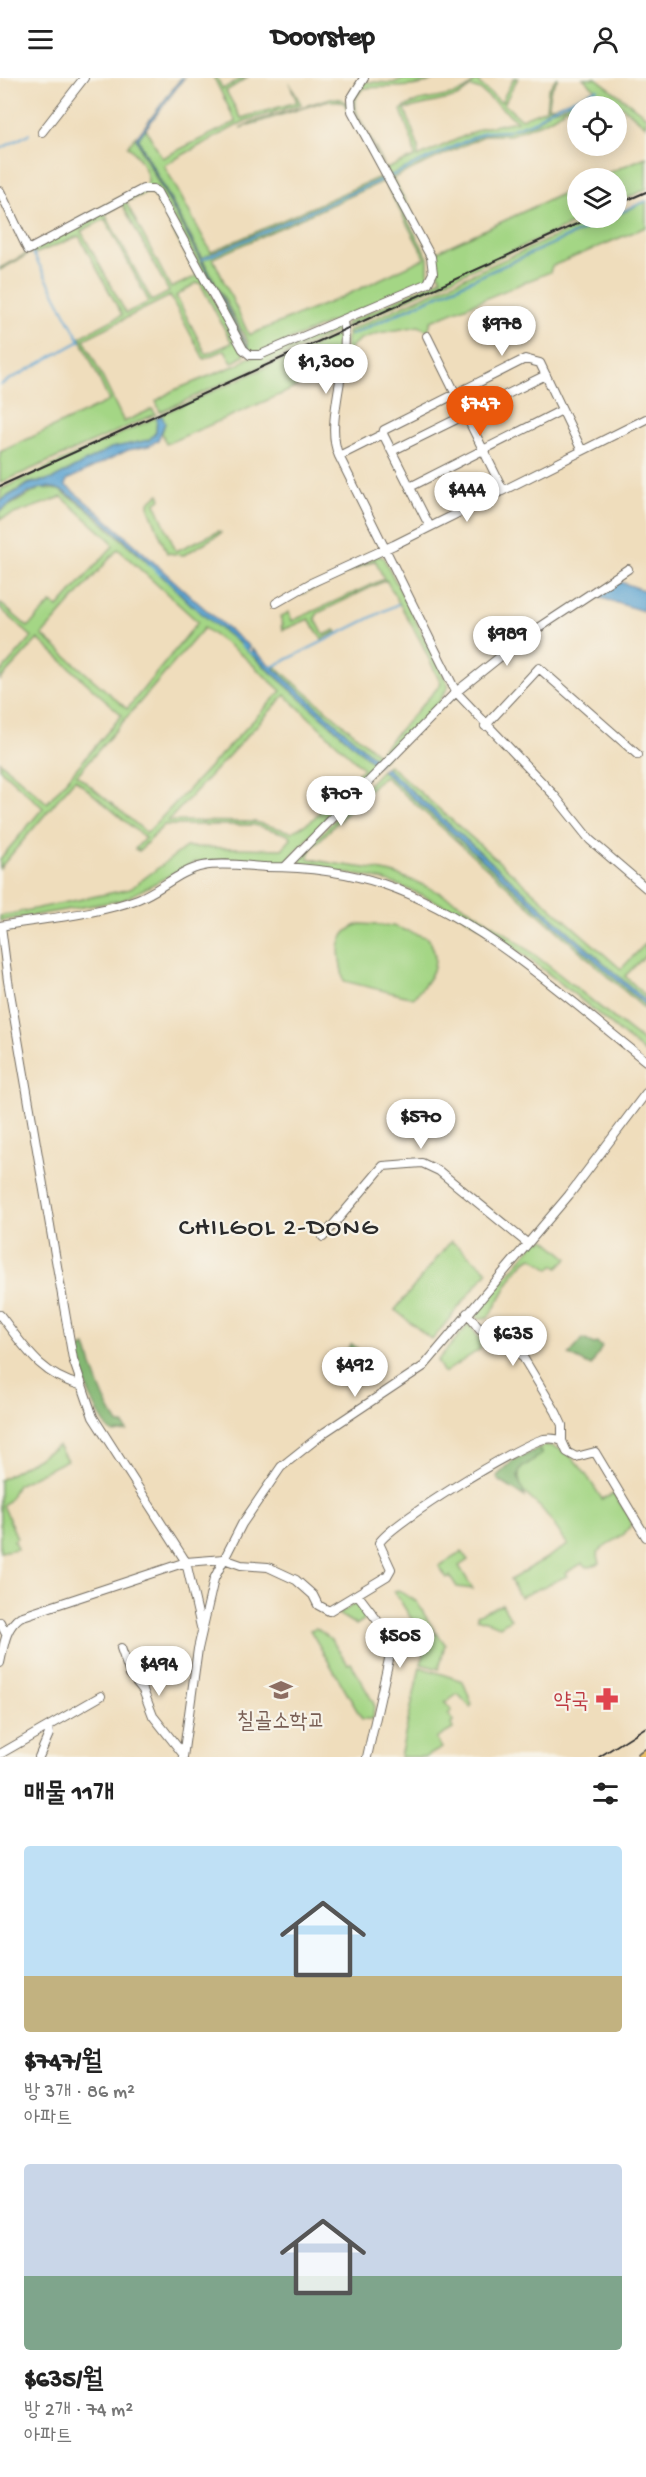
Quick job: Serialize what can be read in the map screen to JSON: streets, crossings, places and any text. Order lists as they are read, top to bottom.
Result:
{
  "districts": ["CHILGOL 2-DONG"],
  "places": {
    "school or university": ["칠골소학교"],
    "pharmacy": ["약국"]
  },
  "page": {
    "header": "Doorstep",
    "price": [
      "$978",
      "$1,300",
      "$747",
      "$444",
      "$989",
      "$707",
      "$570",
      "$635",
      "$492",
      "$505",
      "$494"
    ],
    "heading": "매물 11개",
    "list": [
      {
        "name": "$747/월",
        "note": "방 3개 · 86 m² · 아파트"
      },
      {
        "name": "$635/월",
        "note": "방 2개 · 74 m² · 아파트"
      }
    ]
  }
}
